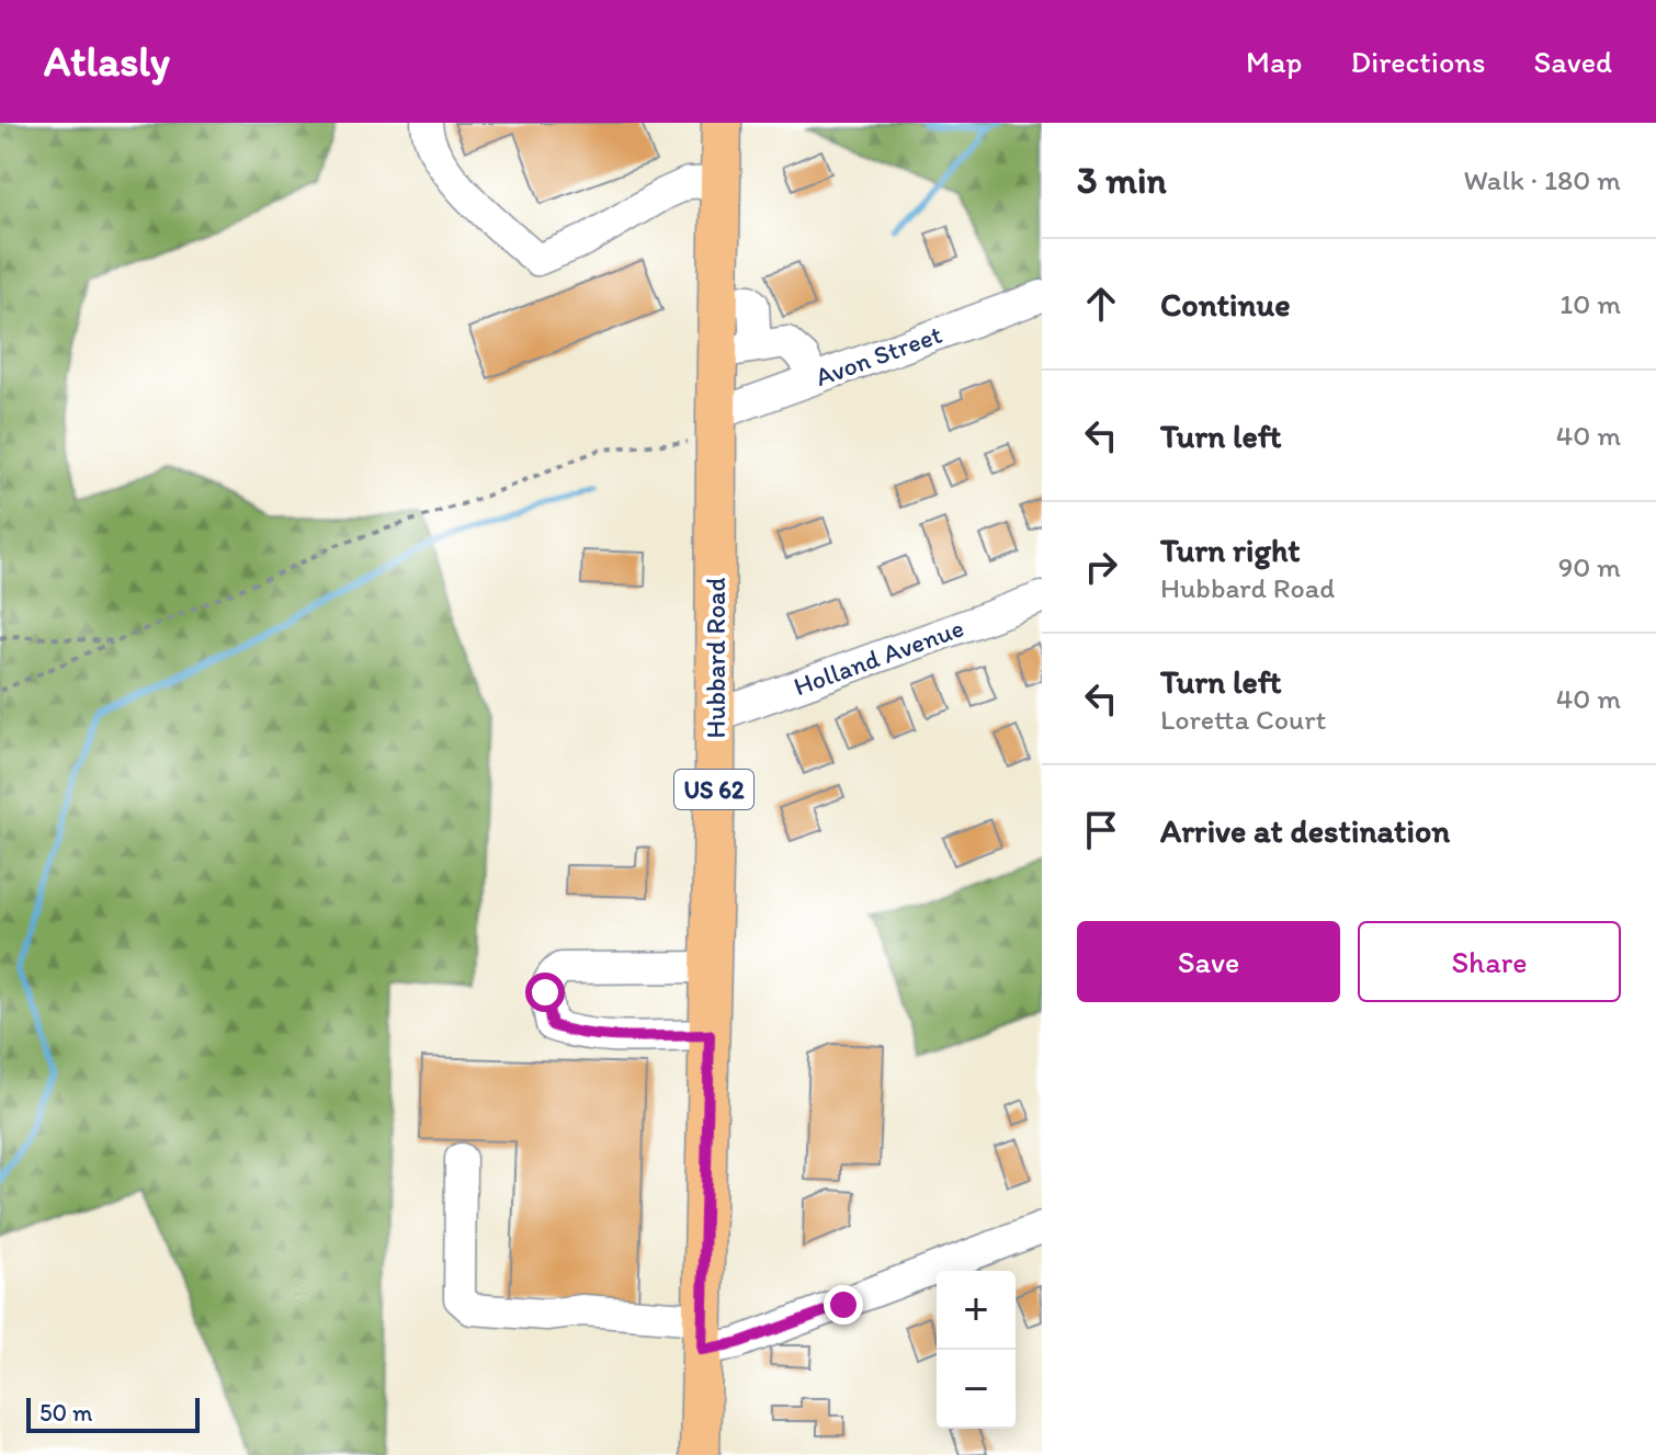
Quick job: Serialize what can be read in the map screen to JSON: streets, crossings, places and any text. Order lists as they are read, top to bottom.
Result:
{
  "streets": {
    "main road": ["Hubbard Road", "US 62"],
    "street": ["Avon Street", "Holland Avenue"]
  },
  "crossings": [
    ["Avon Street", "Hubbard Road"],
    ["Holland Avenue", "Hubbard Road"]
  ],
  "scale_bar": "50 m",
  "page": {
    "header": "Atlasly",
    "nav": ["Map", "Directions", "Saved"],
    "heading": ["3 min", "Walk · 180 m"],
    "list": [
      ["Continue", "10 m"],
      ["Turn left", "40 m"],
      ["Turn right", "Hubbard Road", "90 m"],
      ["Turn left", "Loretta Court", "40 m"],
      "Arrive at destination"
    ],
    "buttons": ["Save", "Share"],
    "map_buttons": ["+", "−"],
    "scale": "50 m"
  }
}
